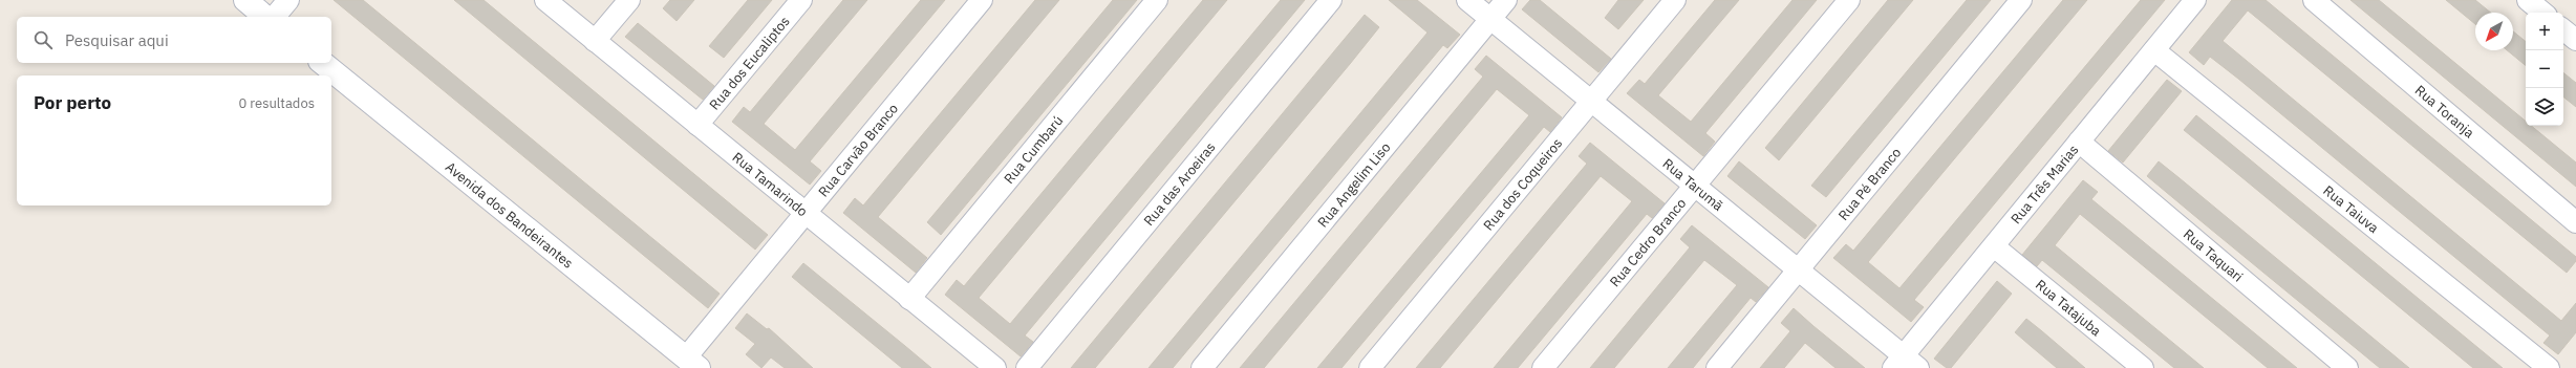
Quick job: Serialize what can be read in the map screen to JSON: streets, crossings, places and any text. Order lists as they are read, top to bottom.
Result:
{
  "streets": {
    "street": [
      "Rua dos Eucaliptos",
      "Rua Toranja",
      "Rua Carvão Branco",
      "Rua Cumbarú",
      "Rua Tamarindo",
      "Rua dos Coqueiros",
      "Rua das Aroeiras",
      "Rua Angelim Liso",
      "Rua Tarumã",
      "Rua Pé Branco",
      "Rua Três Marias",
      "Rua Taiuva",
      "Avenida dos Bandeirantes",
      "Rua Cedro Branco",
      "Rua Taquari",
      "Rua Tatajuba"
    ]
  },
  "crossings": [
    ["Rua dos Eucaliptos", "Rua Tamarindo"],
    ["Rua Carvão Branco", "Rua Tamarindo"],
    ["Rua Carvão Branco", "Avenida dos Bandeirantes"],
    ["Rua Cumbarú", "Rua Tamarindo"],
    ["Rua dos Coqueiros", "Rua Tarumã"],
    ["Rua Angelim Liso", "Rua Tarumã"],
    ["Rua Tarumã", "Rua Pé Branco"],
    ["Rua Tarumã", "Rua Três Marias"],
    ["Rua Tarumã", "Rua Cedro Branco"],
    ["Rua Três Marias", "Rua Taiuva"],
    ["Rua Três Marias", "Rua Taquari"],
    ["Rua Três Marias", "Rua Tatajuba"]
  ],
  "north": "bottom left",
  "page": {
    "map_buttons": ["+", "−"],
    "search": "Pesquisar aqui",
    "heading": ["Por perto", "0 resultados"]
  }
}
